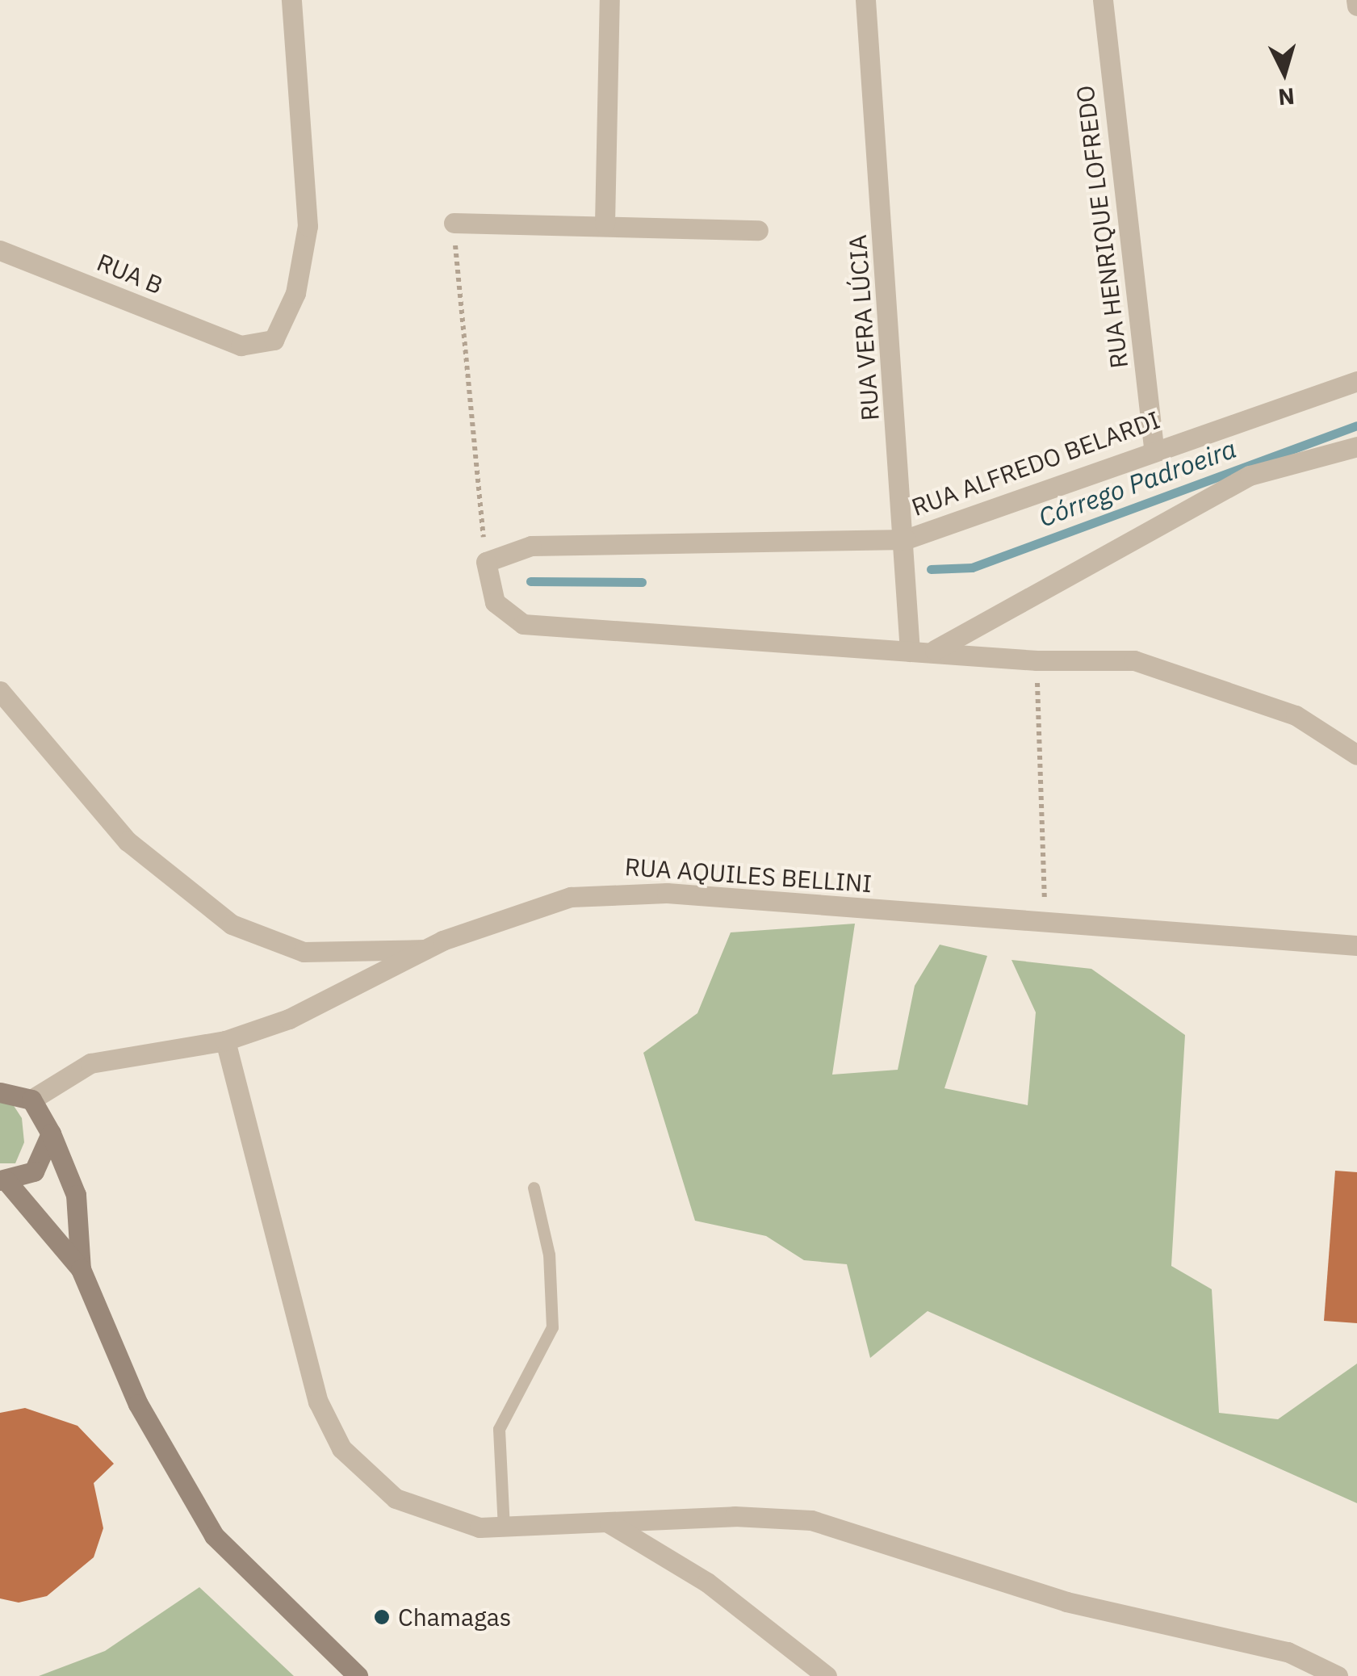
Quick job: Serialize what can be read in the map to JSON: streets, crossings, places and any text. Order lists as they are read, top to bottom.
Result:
{
  "streets": {
    "street": [
      "RUA HENRIQUE LOFREDO",
      "RUA B",
      "RUA VERA LÚCIA",
      "RUA ALFREDO BELARDI",
      "RUA AQUILES BELLINI"
    ]
  },
  "crossings": [
    ["RUA HENRIQUE LOFREDO", "RUA ALFREDO BELARDI"],
    ["RUA VERA LÚCIA", "RUA ALFREDO BELARDI"]
  ],
  "water": ["Córrego Padroeira"],
  "places": ["Chamagas"],
  "north": "bottom"
}
